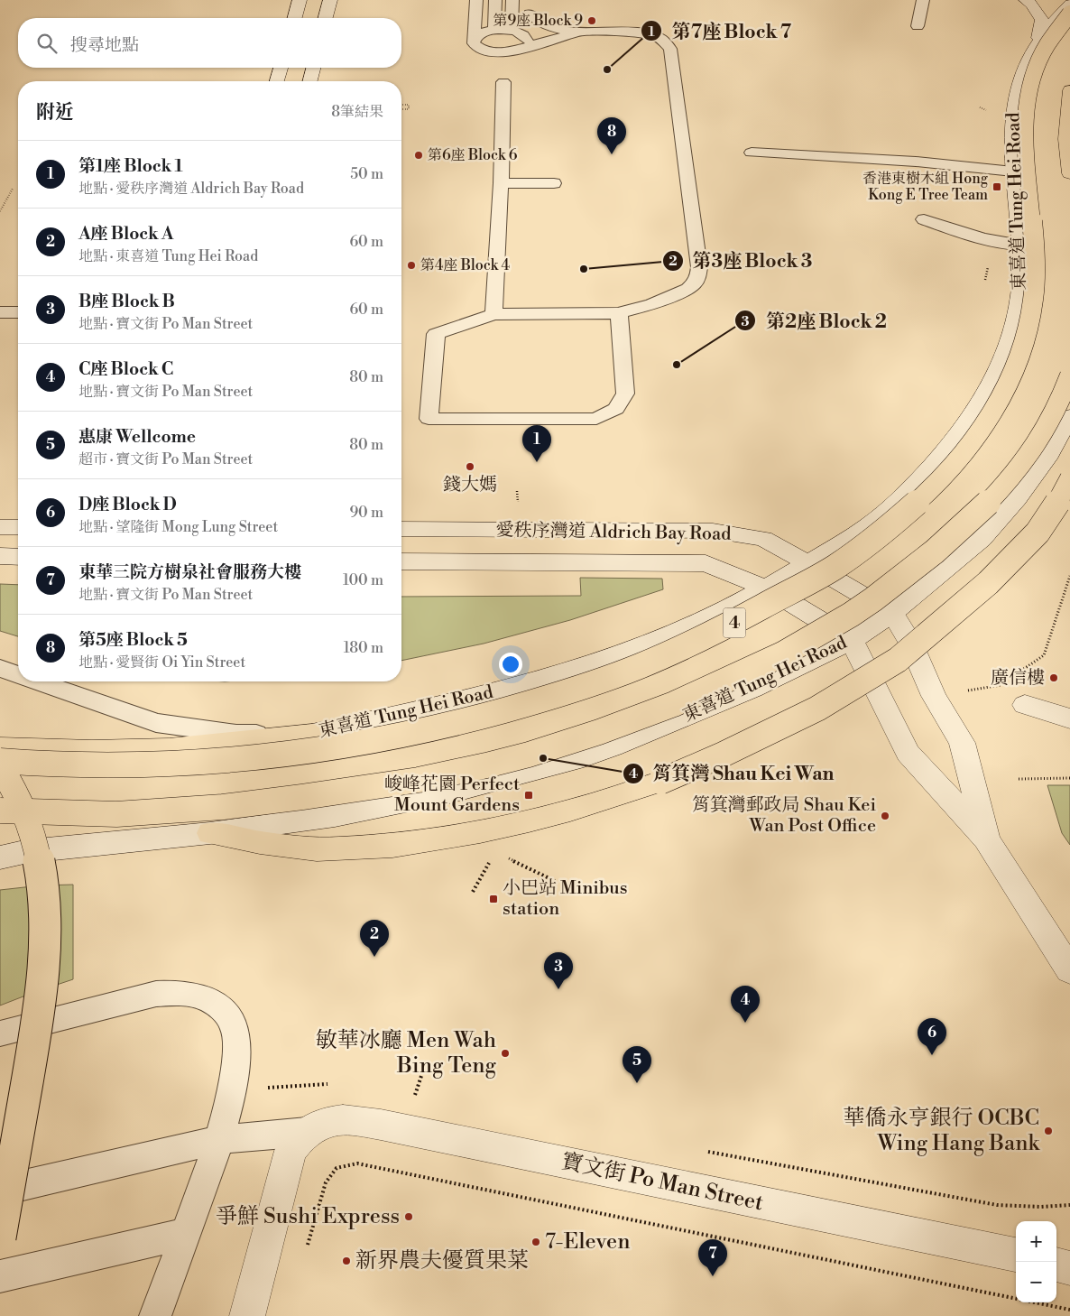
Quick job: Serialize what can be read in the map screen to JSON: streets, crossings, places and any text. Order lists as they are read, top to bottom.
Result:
{
  "streets": {
    "highway": ["4"],
    "main road": ["東喜道 Tung Hei Road", "愛秩序灣道 Aldrich Bay Road", "寶文街 Po Man Street"]
  },
  "crossings": [
    ["東喜道 Tung Hei Road", "愛秩序灣道 Aldrich Bay Road"]
  ],
  "places": {
    "other": [
      "第9座 Block 9",
      "第7座 Block 7",
      "第6座 Block 6",
      "第4座 Block 4",
      "第3座 Block 3",
      "第2座 Block 2",
      "錢大媽",
      "廣信樓",
      "筲箕灣 Shau Kei Wan",
      "筲箕灣郵政局 Shau Kei Wan Post Office",
      "敏華冰廳 Men Wah Bing Teng",
      "華僑永亨銀行 OCBC Wing Hang Bank",
      "爭鮮 Sushi Express",
      "7-Eleven",
      "新界農夫優質果菜"
    ],
    "transit": ["香港東樹木組 Hong Kong E Tree Team", "峻峰花園 Perfect Mount Gardens", "小巴站 Minibus station"]
  },
  "page": {
    "search": "搜尋地點",
    "heading": ["附近", "8筆結果"],
    "pins": [
      "8",
      "1",
      "2",
      "3",
      "4",
      "6",
      "5",
      "7"
    ],
    "list": [
      {
        "mark": "1",
        "name": "第1座 Block 1",
        "note": "地點 · 愛秩序灣道 Aldrich Bay Road",
        "value": "50 m"
      },
      {
        "mark": "2",
        "name": "A座 Block A",
        "note": "地點 · 東喜道 Tung Hei Road",
        "value": "60 m"
      },
      {
        "mark": "3",
        "name": "B座 Block B",
        "note": "地點 · 寶文街 Po Man Street",
        "value": "60 m"
      },
      {
        "mark": "4",
        "name": "C座 Block C",
        "note": "地點 · 寶文街 Po Man Street",
        "value": "80 m"
      },
      {
        "mark": "5",
        "name": "惠康 Wellcome",
        "note": "超市 · 寶文街 Po Man Street",
        "value": "80 m"
      },
      {
        "mark": "6",
        "name": "D座 Block D",
        "note": "地點 · 望隆街 Mong Lung Street",
        "value": "90 m"
      },
      {
        "mark": "7",
        "name": "東華三院方樹泉社會服務大樓",
        "note": "地點 · 寶文街 Po Man Street",
        "value": "100 m"
      },
      {
        "mark": "8",
        "name": "第5座 Block 5",
        "note": "地點 · 愛賢街 Oi Yin Street",
        "value": "180 m"
      }
    ],
    "map_buttons": ["+", "−"]
  }
}
